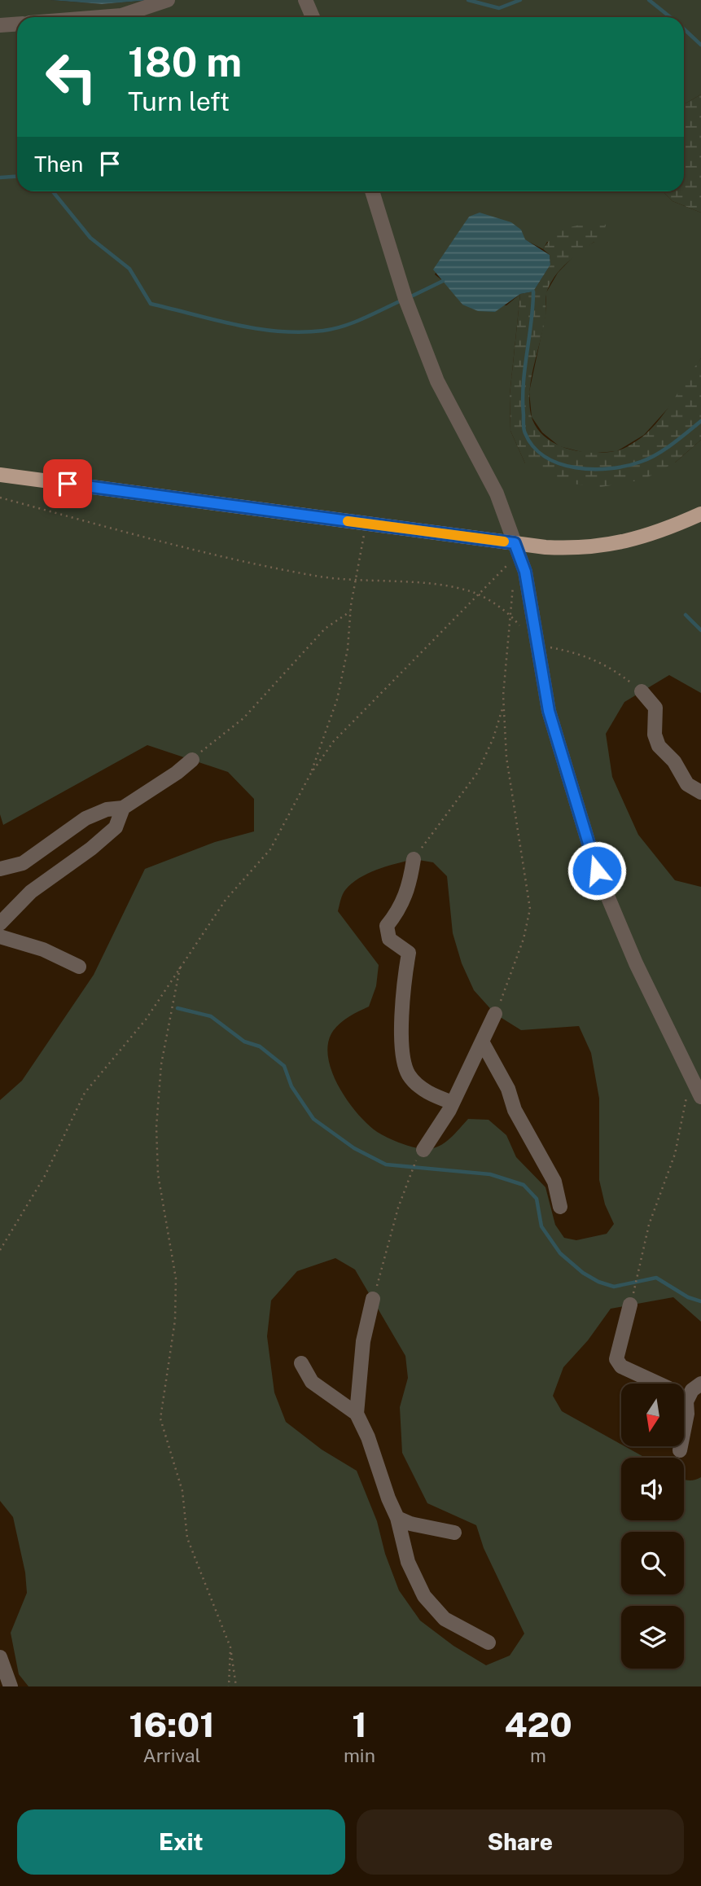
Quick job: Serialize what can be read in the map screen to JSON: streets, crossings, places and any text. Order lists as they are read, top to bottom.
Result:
{
  "north": "bottom",
  "page": {
    "turn": ["180 m", "Turn left"],
    "then": "Then",
    "eta": [
      "16:01",
      "Arrival",
      "1",
      "min",
      "420",
      "m"
    ],
    "buttons": ["Exit", "Share"]
  }
}
